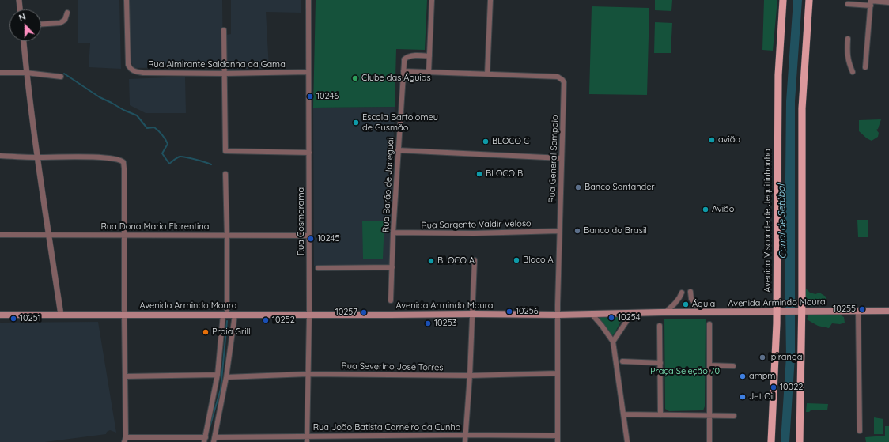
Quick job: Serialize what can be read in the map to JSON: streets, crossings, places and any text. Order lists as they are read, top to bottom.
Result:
{
  "streets": {
    "main road": ["Avenida Visconde de Jequitinhonha", "Avenida Armindo Moura"],
    "street": [
      "Rua Almirante Saldanha da Gama",
      "Rua General Sampaio",
      "Rua Barão de Jaceguai",
      "Rua Cosmorama",
      "Rua Sargento Valdir Veloso",
      "Rua Dona Maria Florentina",
      "Rua Severino José Torres",
      "Rua João Batista Carneiro da Cunha"
    ]
  },
  "crossings": [
    ["Rua Almirante Saldanha da Gama", "Rua Cosmorama"],
    ["Rua General Sampaio", "Rua Barão de Jaceguai"],
    ["Rua General Sampaio", "Rua Sargento Valdir Veloso"],
    ["Rua General Sampaio", "Avenida Armindo Moura"],
    ["Rua General Sampaio", "Rua Severino José Torres"],
    ["Rua General Sampaio", "Rua João Batista Carneiro da Cunha"],
    ["Rua Barão de Jaceguai", "Rua Sargento Valdir Veloso"],
    ["Avenida Visconde de Jequitinhonha", "Avenida Armindo Moura"],
    ["Rua Cosmorama", "Rua Dona Maria Florentina"],
    ["Rua Cosmorama", "Avenida Armindo Moura"],
    ["Rua Cosmorama", "Rua Severino José Torres"],
    ["Rua Cosmorama", "Rua João Batista Carneiro da Cunha"]
  ],
  "water": ["Canal de Setúbal"],
  "parks": ["Praça Seleção 70"],
  "places": [
    "Clube das Águias",
    "10246",
    "Escola Bartolomeu de Gusmão",
    "avião",
    "BLOCO C",
    "BLOCO B",
    "Banco Santander",
    "Avião",
    "Banco do Brasil",
    "10245",
    "Bloco A",
    "BLOCO A",
    "Águia",
    "10255",
    "10256",
    "10257",
    "10254",
    "10251",
    "10252",
    "10253",
    "Praia Grill",
    "Ipiranga",
    "ampm",
    "10022",
    "Jet Oil"
  ],
  "north": "top"
}
